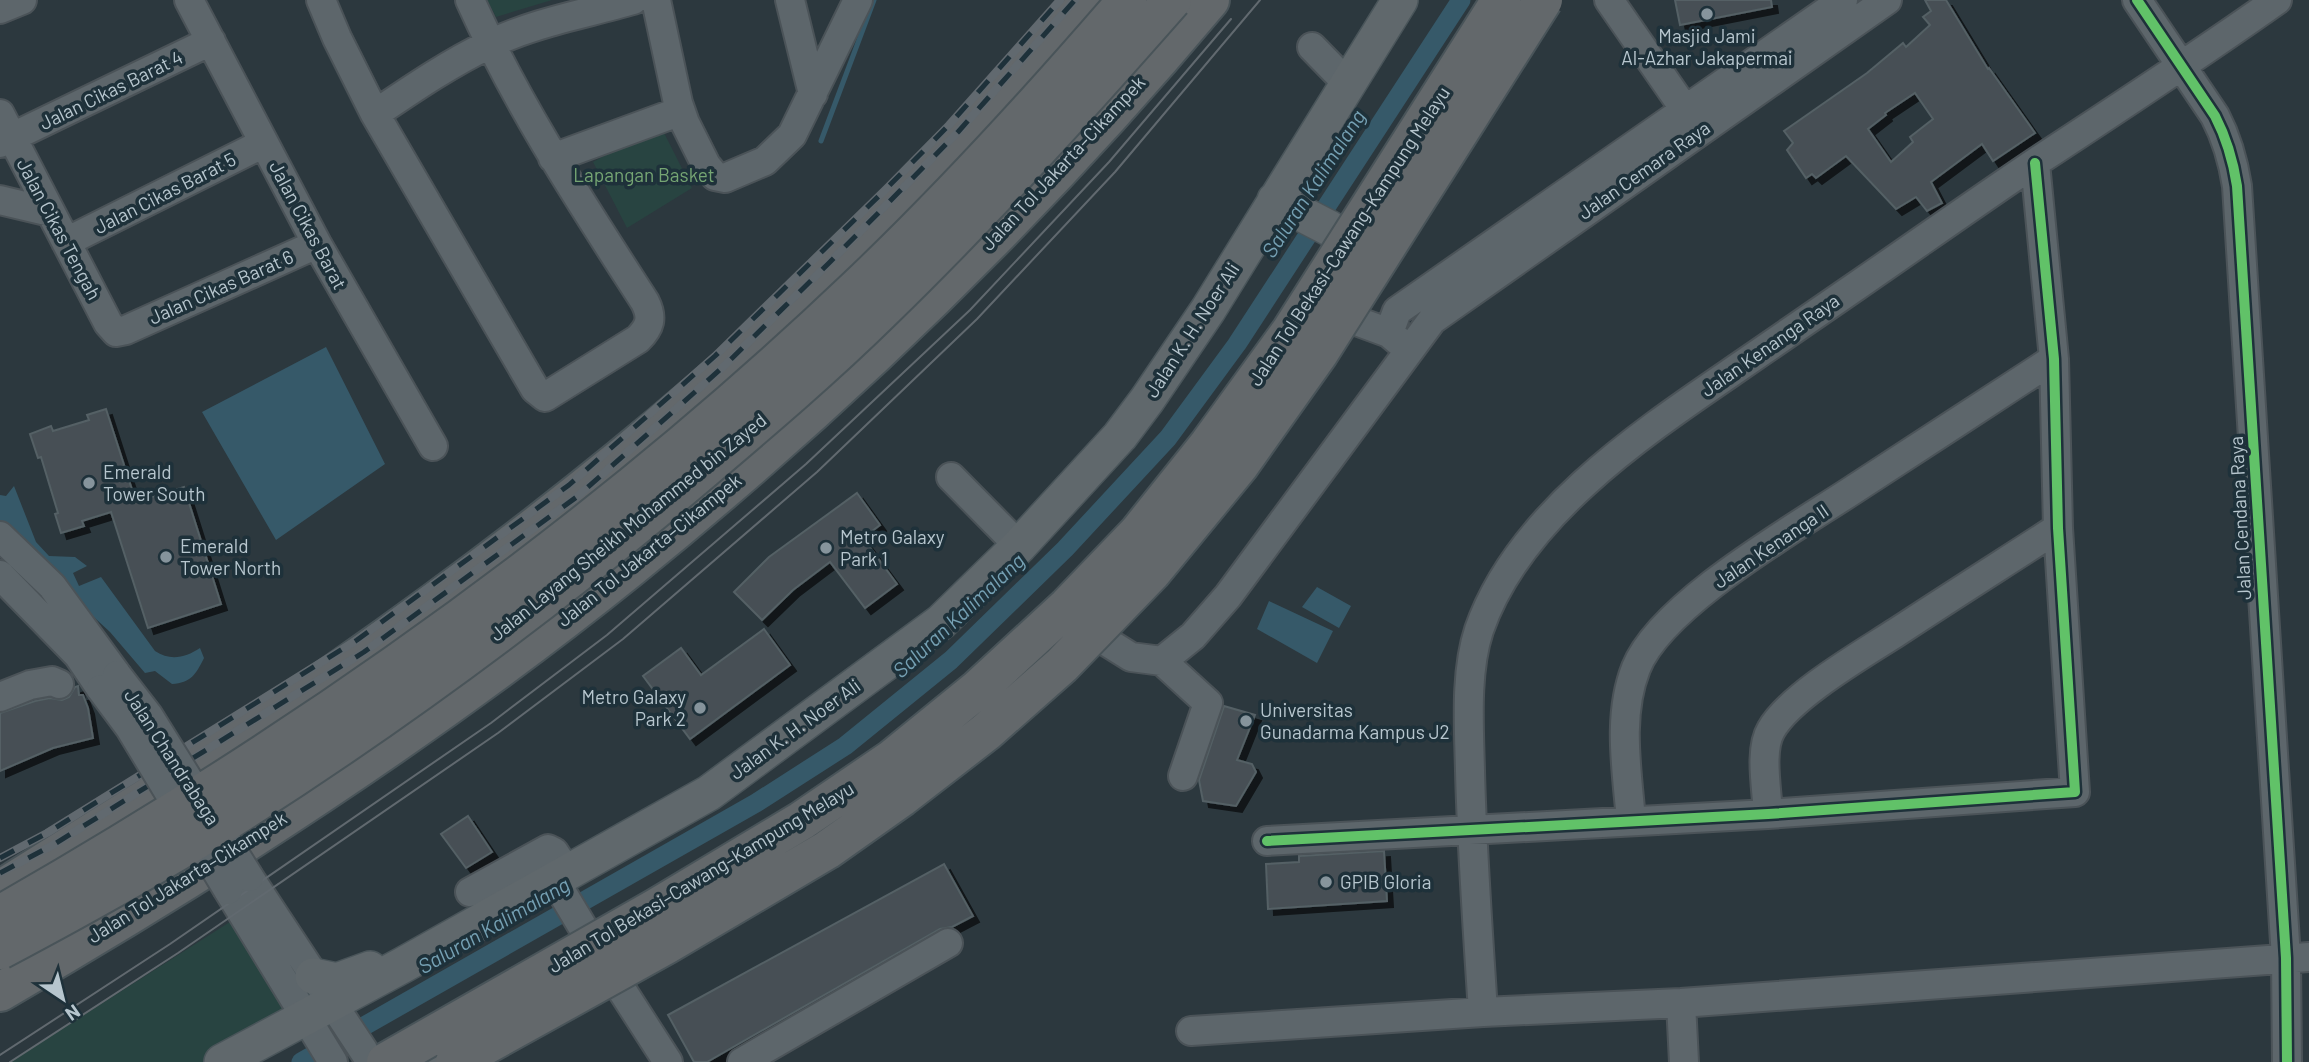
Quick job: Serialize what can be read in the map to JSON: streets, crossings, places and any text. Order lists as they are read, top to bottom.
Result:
{
  "streets": {
    "highway": ["Jalan Tol Jakarta–Cikampek", "Jalan Tol Bekasi–Cawang–Kampung Melayu", "Jalan Layang Sheikh Mohammed bin Zayed"],
    "main road": ["Jalan K. H. Noer Ali"],
    "street": [
      "Jalan Cikas Barat 4",
      "Jalan Cemara Raya",
      "Jalan Cikas Barat 5",
      "Jalan Cikas Barat",
      "Jalan Cikas Tengah",
      "Jalan Cikas Barat 6",
      "Jalan Kenanga Raya",
      "Jalan Cendana Raya",
      "Jalan Kenanga II",
      "Jalan Chandrabaga"
    ]
  },
  "crossings": [
    ["Jalan Cikas Barat 4", "Jalan Cikas Barat"],
    ["Jalan Cikas Barat 4", "Jalan Cikas Tengah"],
    ["Jalan Cikas Barat 5", "Jalan Cikas Barat"],
    ["Jalan Cikas Barat 5", "Jalan Cikas Tengah"],
    ["Jalan Cikas Barat", "Jalan Cikas Barat 6"],
    ["Jalan Cikas Tengah", "Jalan Cikas Barat 6"],
    ["Jalan K. H. Noer Ali", "Jalan Chandrabaga"],
    ["Jalan Kenanga Raya", "Jalan Cendana Raya"]
  ],
  "water": ["Saluran Kalimalang"],
  "parks": ["Lapangan Basket"],
  "places": [
    "Masjid Jami Al-Azhar Jakapermai",
    "Emerald Tower South",
    "Metro Galaxy Park 1",
    "Emerald Tower North",
    "Metro Galaxy Park 2",
    "Universitas Gunadarma Kampus J2",
    "GPIB Gloria"
  ],
  "north": "bottom right"
}
